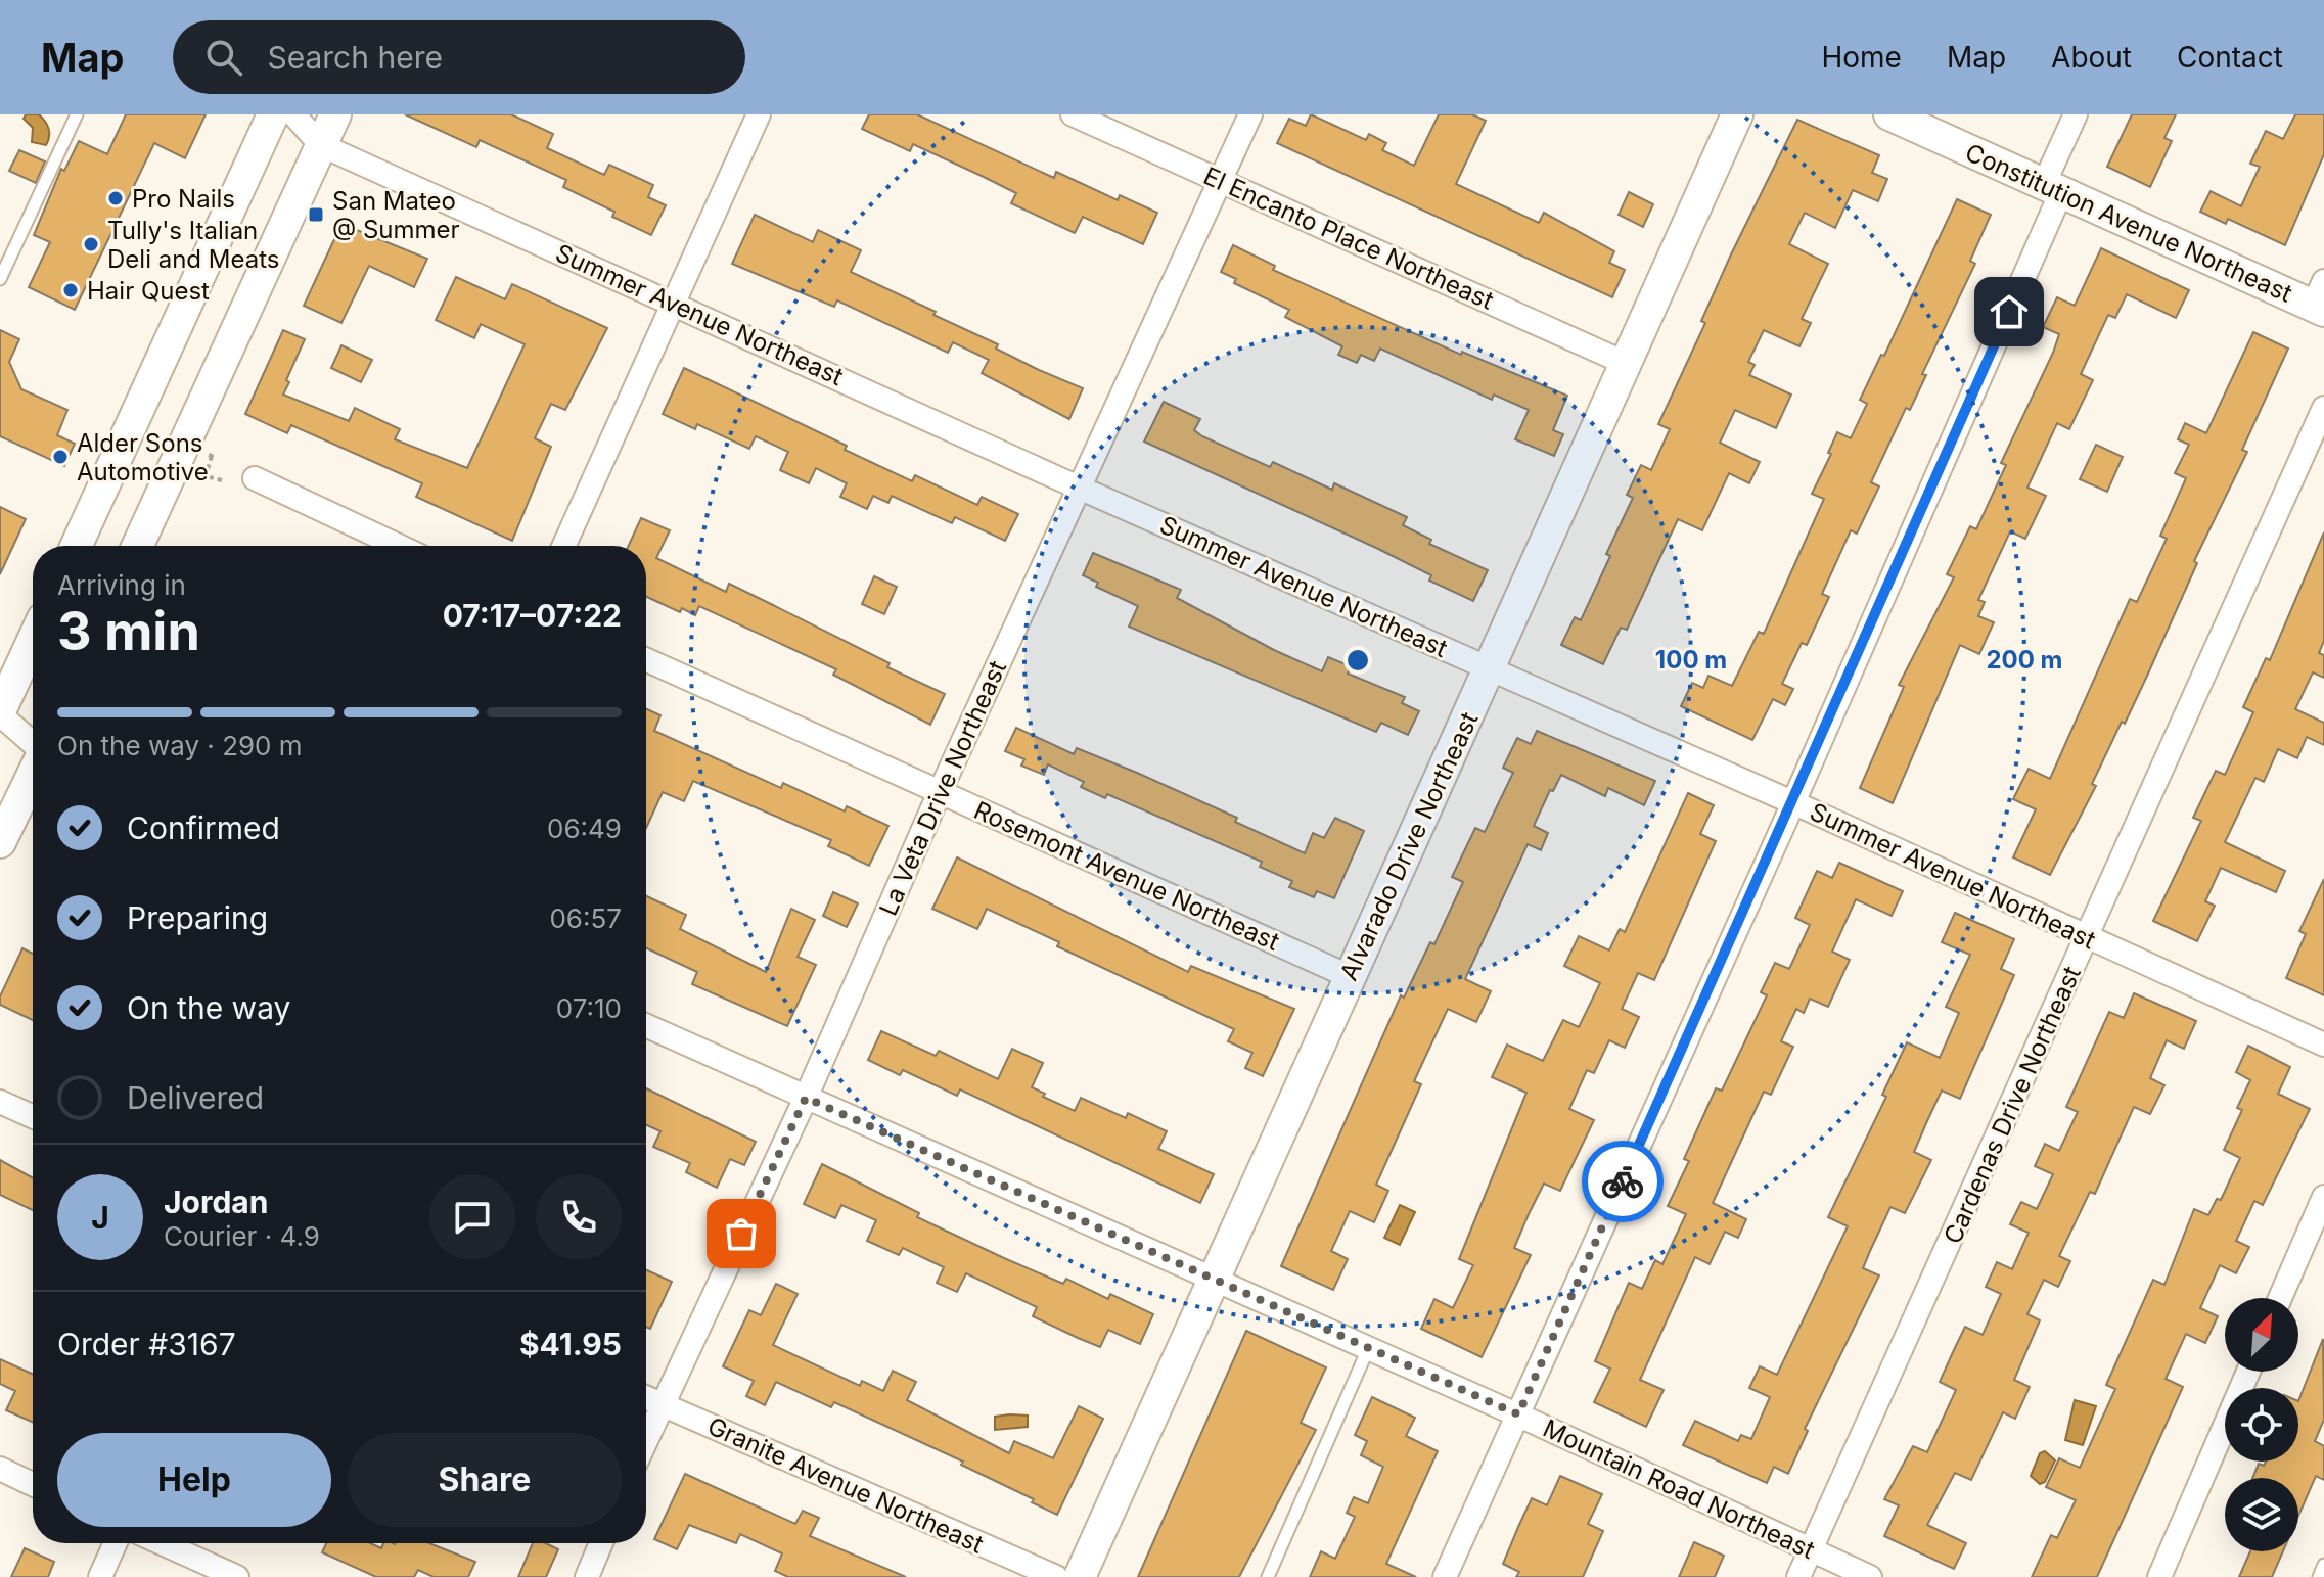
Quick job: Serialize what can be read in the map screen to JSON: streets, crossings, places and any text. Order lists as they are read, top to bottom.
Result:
{
  "streets": {
    "street": [
      "Constitution Avenue Northeast",
      "El Encanto Place Northeast",
      "Summer Avenue Northeast",
      "La Veta Drive Northeast",
      "Alvarado Drive Northeast",
      "Rosemont Avenue Northeast",
      "Cardenas Drive Northeast",
      "Granite Avenue Northeast",
      "Mountain Road Northeast"
    ]
  },
  "crossings": [
    ["El Encanto Place Northeast", "La Veta Drive Northeast"],
    ["El Encanto Place Northeast", "Alvarado Drive Northeast"],
    ["Summer Avenue Northeast", "La Veta Drive Northeast"],
    ["Summer Avenue Northeast", "Alvarado Drive Northeast"],
    ["Summer Avenue Northeast", "Cardenas Drive Northeast"],
    ["La Veta Drive Northeast", "Rosemont Avenue Northeast"],
    ["La Veta Drive Northeast", "Granite Avenue Northeast"],
    ["La Veta Drive Northeast", "Mountain Road Northeast"],
    ["Alvarado Drive Northeast", "Rosemont Avenue Northeast"],
    ["Alvarado Drive Northeast", "Mountain Road Northeast"],
    ["Cardenas Drive Northeast", "Mountain Road Northeast"]
  ],
  "places": {
    "other": [
      "Pro Nails",
      "Tully's Italian Deli and Meats",
      "Hair Quest",
      "Alder Sons Automotive"
    ],
    "transit": ["San Mateo @ Summer"]
  },
  "north": "top right",
  "page": {
    "header": "Map",
    "search": "Search here",
    "nav": [
      "Home",
      "Map",
      "About",
      "Contact"
    ],
    "heading": ["3 min", "Arriving in", "07:17–07:22"],
    "panel": [
      "Jordan",
      "Courier · 4.9",
      "Order #3167",
      "$41.95"
    ],
    "bar": "On the way · 290 m",
    "list": [
      ["Confirmed", "06:49"],
      ["Preparing", "06:57"],
      ["On the way", "07:10"],
      "Delivered"
    ],
    "round": "J",
    "buttons": ["Help", "Share"]
  },
  "rings": ["100 m", "200 m"]
}
